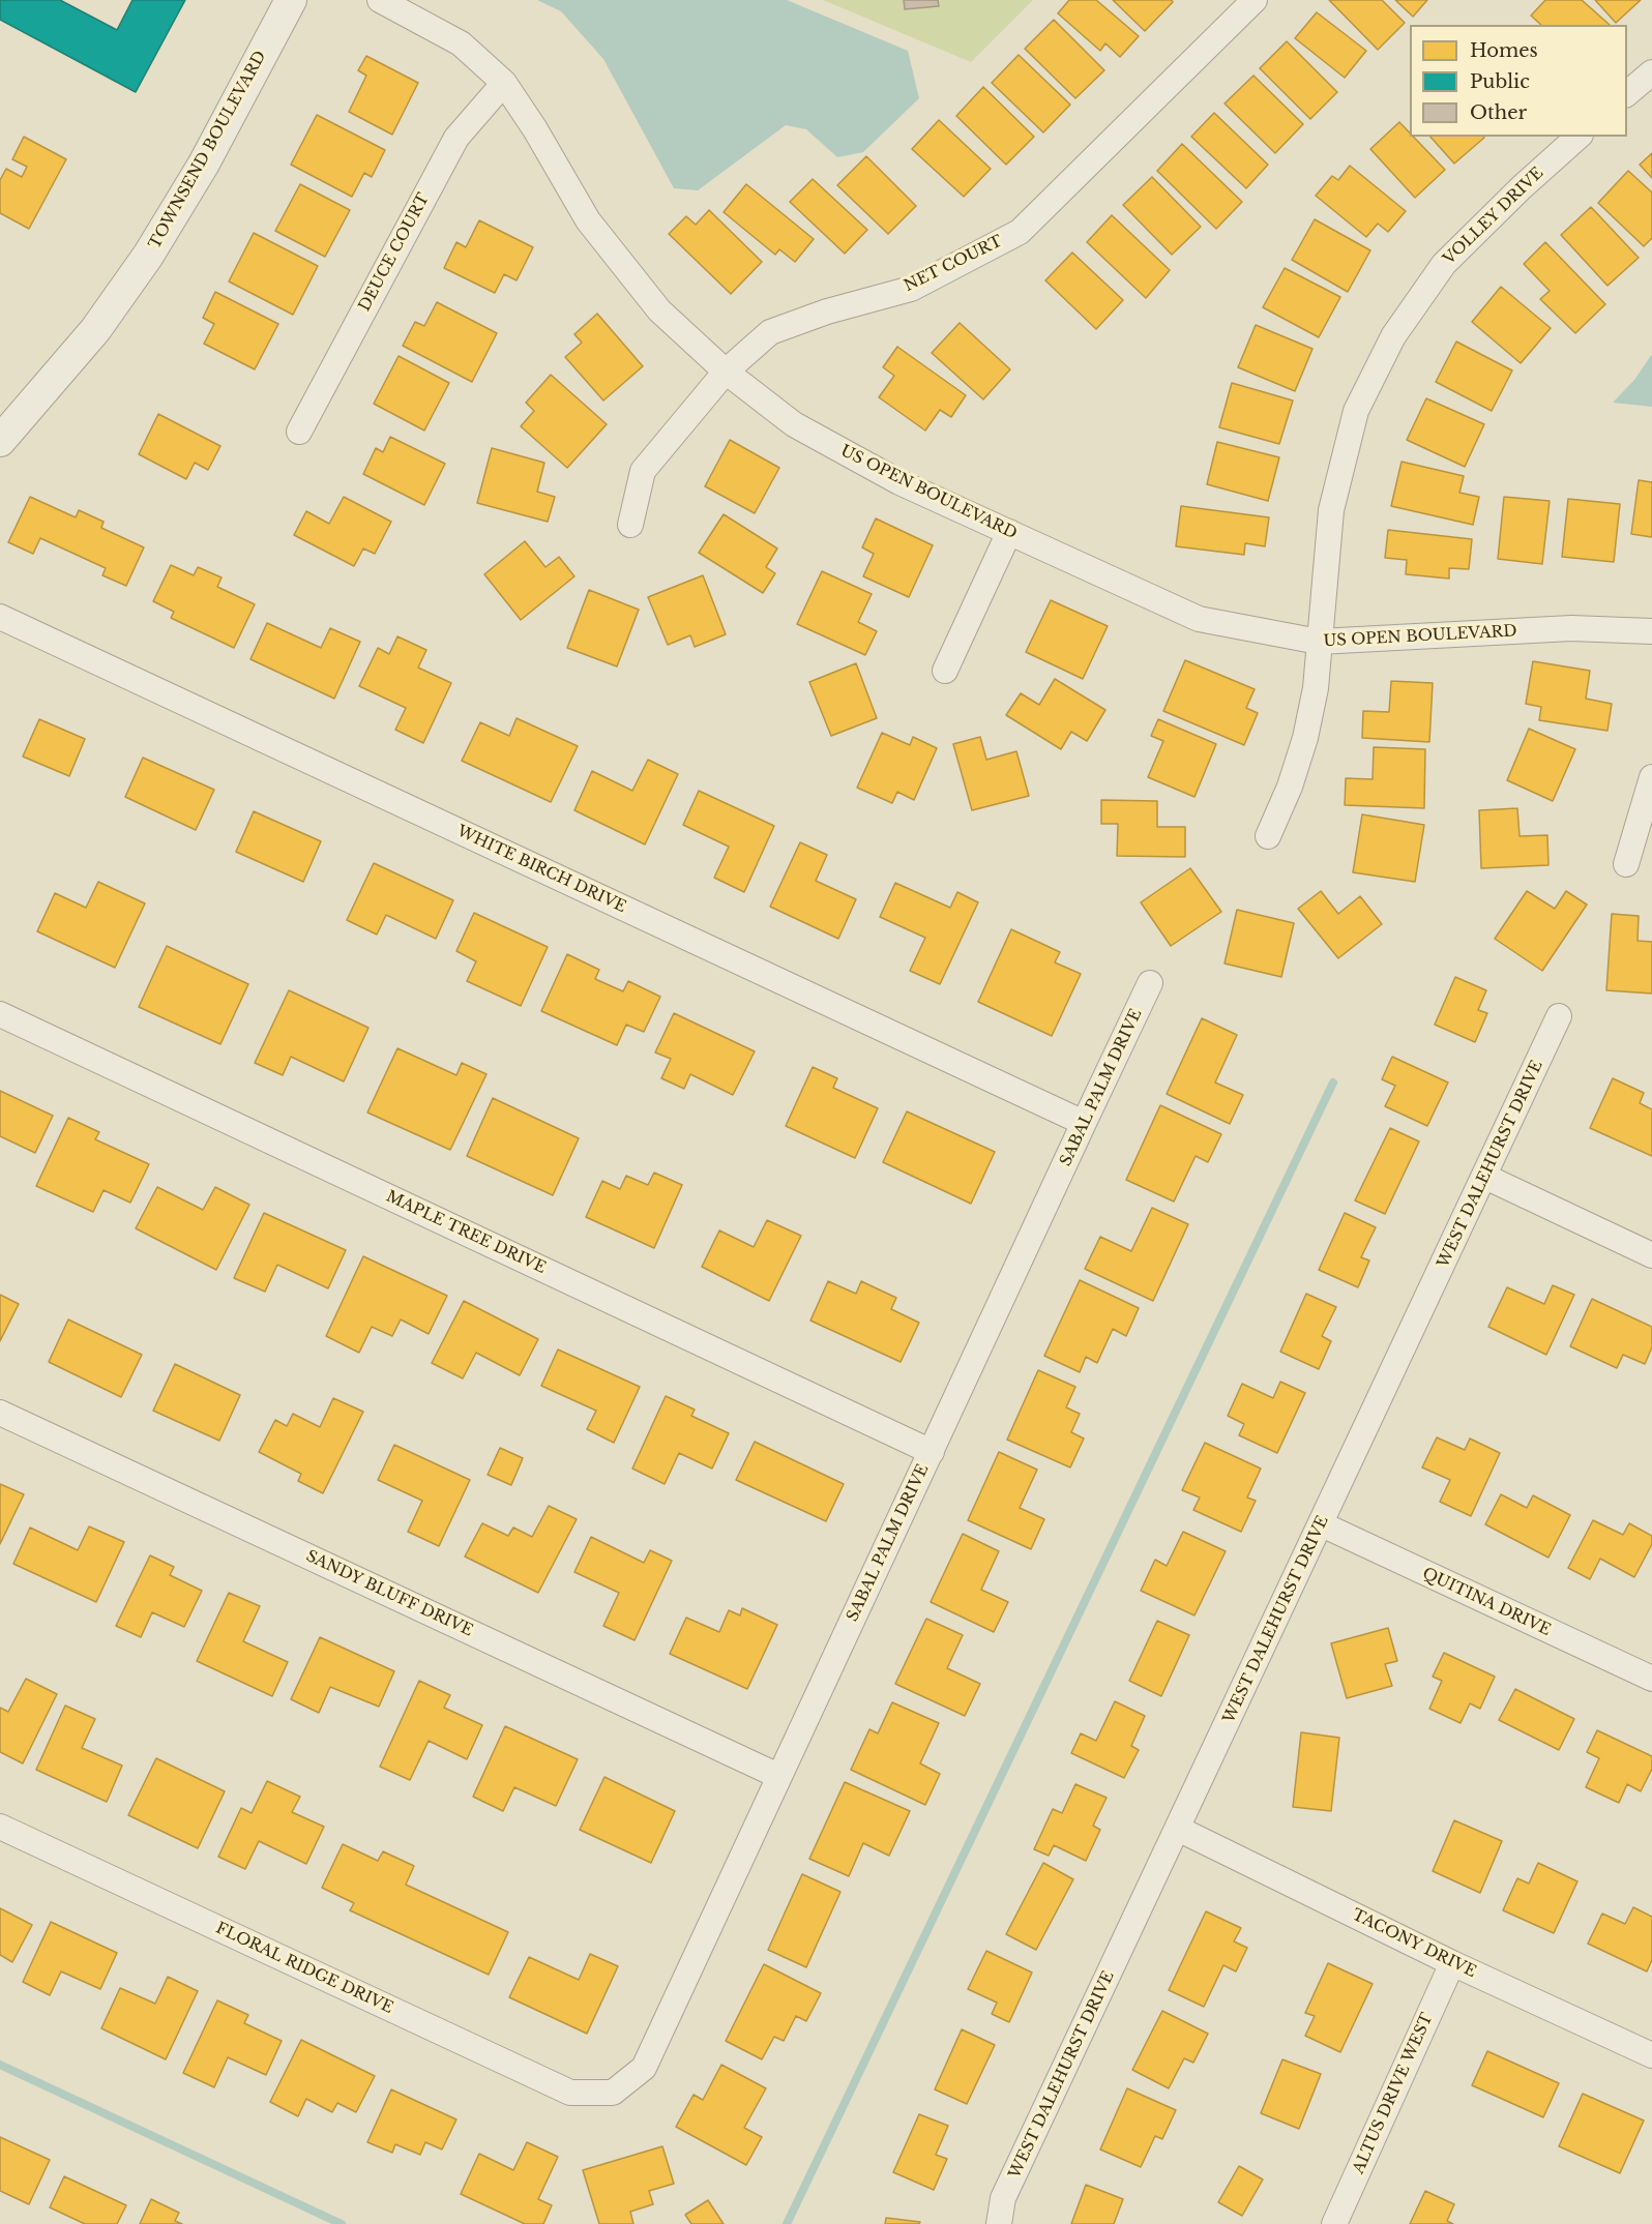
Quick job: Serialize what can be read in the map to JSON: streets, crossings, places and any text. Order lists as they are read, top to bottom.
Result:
{
  "streets": {
    "street": [
      "TOWNSEND BOULEVARD",
      "VOLLEY DRIVE",
      "DEUCE COURT",
      "NET COURT",
      "US OPEN BOULEVARD",
      "WHITE BIRCH DRIVE",
      "SABAL PALM DRIVE",
      "WEST DALEHURST DRIVE",
      "MAPLE TREE DRIVE",
      "SANDY BLUFF DRIVE",
      "QUITINA DRIVE",
      "TACONY DRIVE",
      "FLORAL RIDGE DRIVE",
      "ALTUS DRIVE WEST"
    ]
  },
  "crossings": [
    ["VOLLEY DRIVE", "US OPEN BOULEVARD"],
    ["DEUCE COURT", "US OPEN BOULEVARD"],
    ["NET COURT", "US OPEN BOULEVARD"],
    ["WHITE BIRCH DRIVE", "SABAL PALM DRIVE"],
    ["SABAL PALM DRIVE", "MAPLE TREE DRIVE"],
    ["SABAL PALM DRIVE", "SANDY BLUFF DRIVE"],
    ["SABAL PALM DRIVE", "FLORAL RIDGE DRIVE"],
    ["WEST DALEHURST DRIVE", "QUITINA DRIVE"],
    ["WEST DALEHURST DRIVE", "TACONY DRIVE"],
    ["TACONY DRIVE", "ALTUS DRIVE WEST"]
  ],
  "legend": ["Homes", "Public", "Other"]
}
